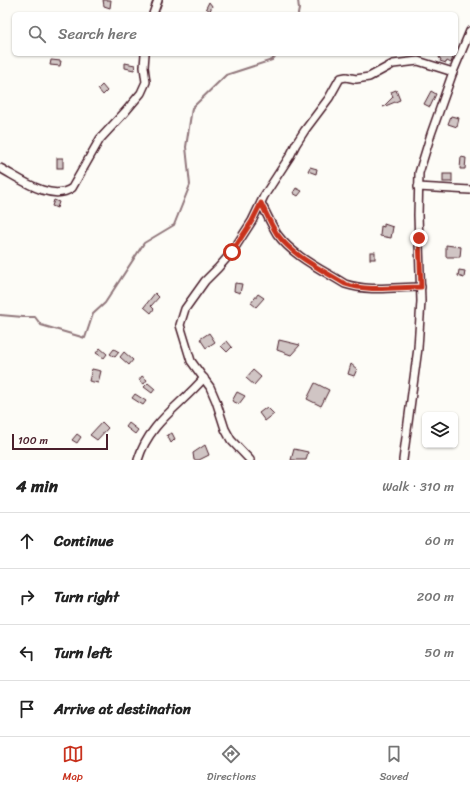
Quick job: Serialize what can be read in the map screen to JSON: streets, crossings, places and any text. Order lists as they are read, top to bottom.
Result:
{
  "scale_bar": "100 m",
  "page": {
    "search": "Search here",
    "scale": "100 m",
    "heading": ["4 min", "Walk · 310 m"],
    "list": [
      ["Continue", "60 m"],
      ["Turn right", "200 m"],
      ["Turn left", "50 m"],
      "Arrive at destination"
    ],
    "nav": ["Map", "Directions", "Saved"]
  }
}
